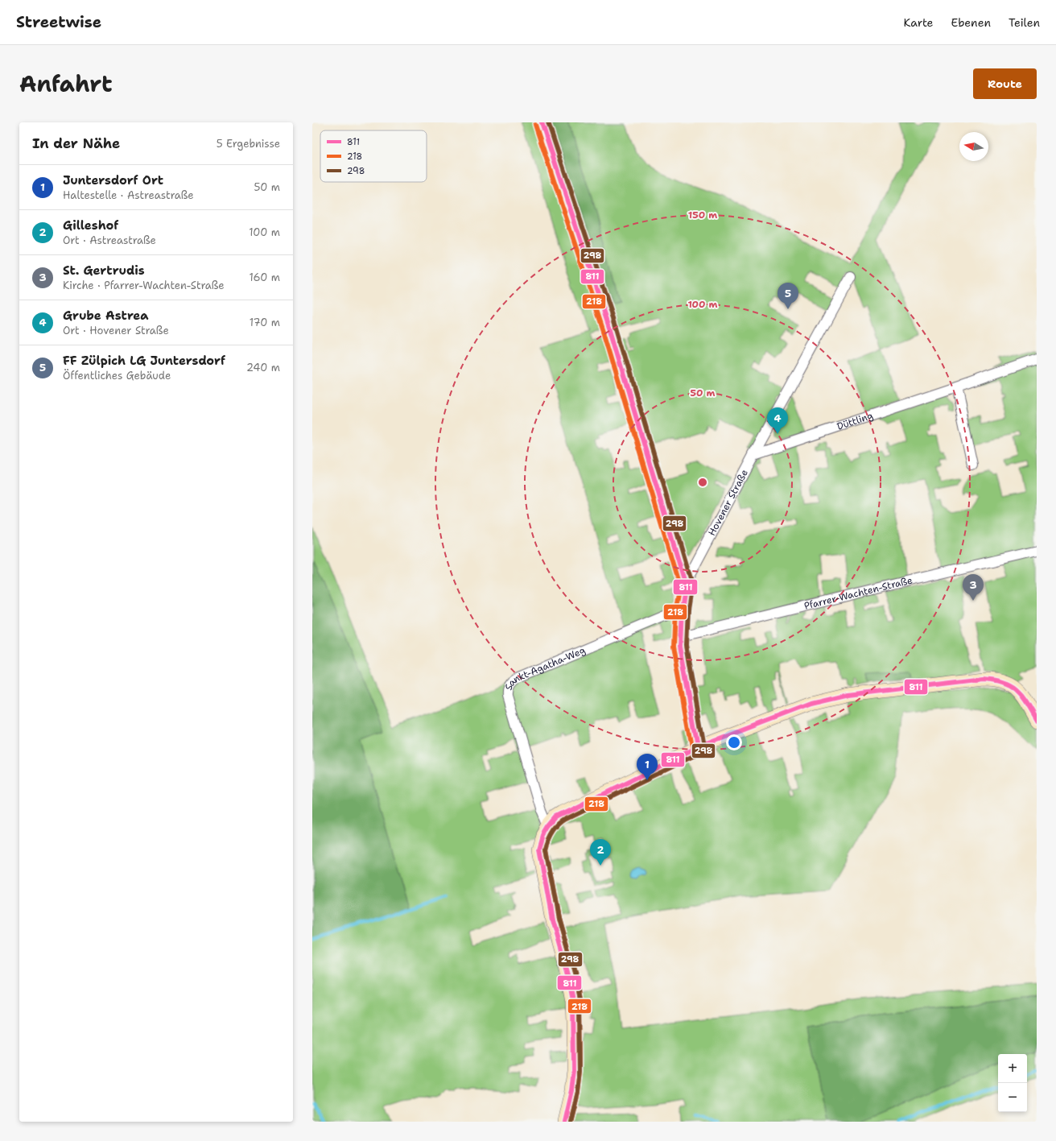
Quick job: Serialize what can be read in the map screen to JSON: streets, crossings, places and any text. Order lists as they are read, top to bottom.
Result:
{
  "streets": {
    "street": [
      "Düttling",
      "Hovener Straße",
      "Pfarrer-Wachten-Straße",
      "Sankt-Agatha-Weg"
    ]
  },
  "crossings": [
    ["Düttling", "Hovener Straße"],
    ["Hovener Straße", "Pfarrer-Wachten-Straße"],
    ["Hovener Straße", "Sankt-Agatha-Weg"]
  ],
  "lines": ["transit line 811", "transit line 298", "transit line 218"],
  "legend": ["811", "218", "298"],
  "north": "left",
  "page": {
    "header": "Streetwise",
    "nav": ["Karte", "Ebenen", "Teilen"],
    "title": "Anfahrt",
    "buttons": "Route",
    "heading": ["In der Nähe", "5 Ergebnisse"],
    "list": [
      {
        "mark": "1",
        "name": "Juntersdorf Ort",
        "note": "Haltestelle · Astreastraße",
        "value": "50 m"
      },
      {
        "mark": "2",
        "name": "Gilleshof",
        "note": "Ort · Astreastraße",
        "value": "100 m"
      },
      {
        "mark": "3",
        "name": "St. Gertrudis",
        "note": "Kirche · Pfarrer-Wachten-Straße",
        "value": "160 m"
      },
      {
        "mark": "4",
        "name": "Grube Astrea",
        "note": "Ort · Hovener Straße",
        "value": "170 m"
      },
      {
        "mark": "5",
        "name": "FF Zülpich LG Juntersdorf",
        "note": "Öffentliches Gebäude",
        "value": "240 m"
      }
    ],
    "pins": [
      "5",
      "4",
      "3",
      "1",
      "2"
    ],
    "map_buttons": ["+", "−"]
  },
  "rings": ["150 m", "100 m", "50 m"]
}
